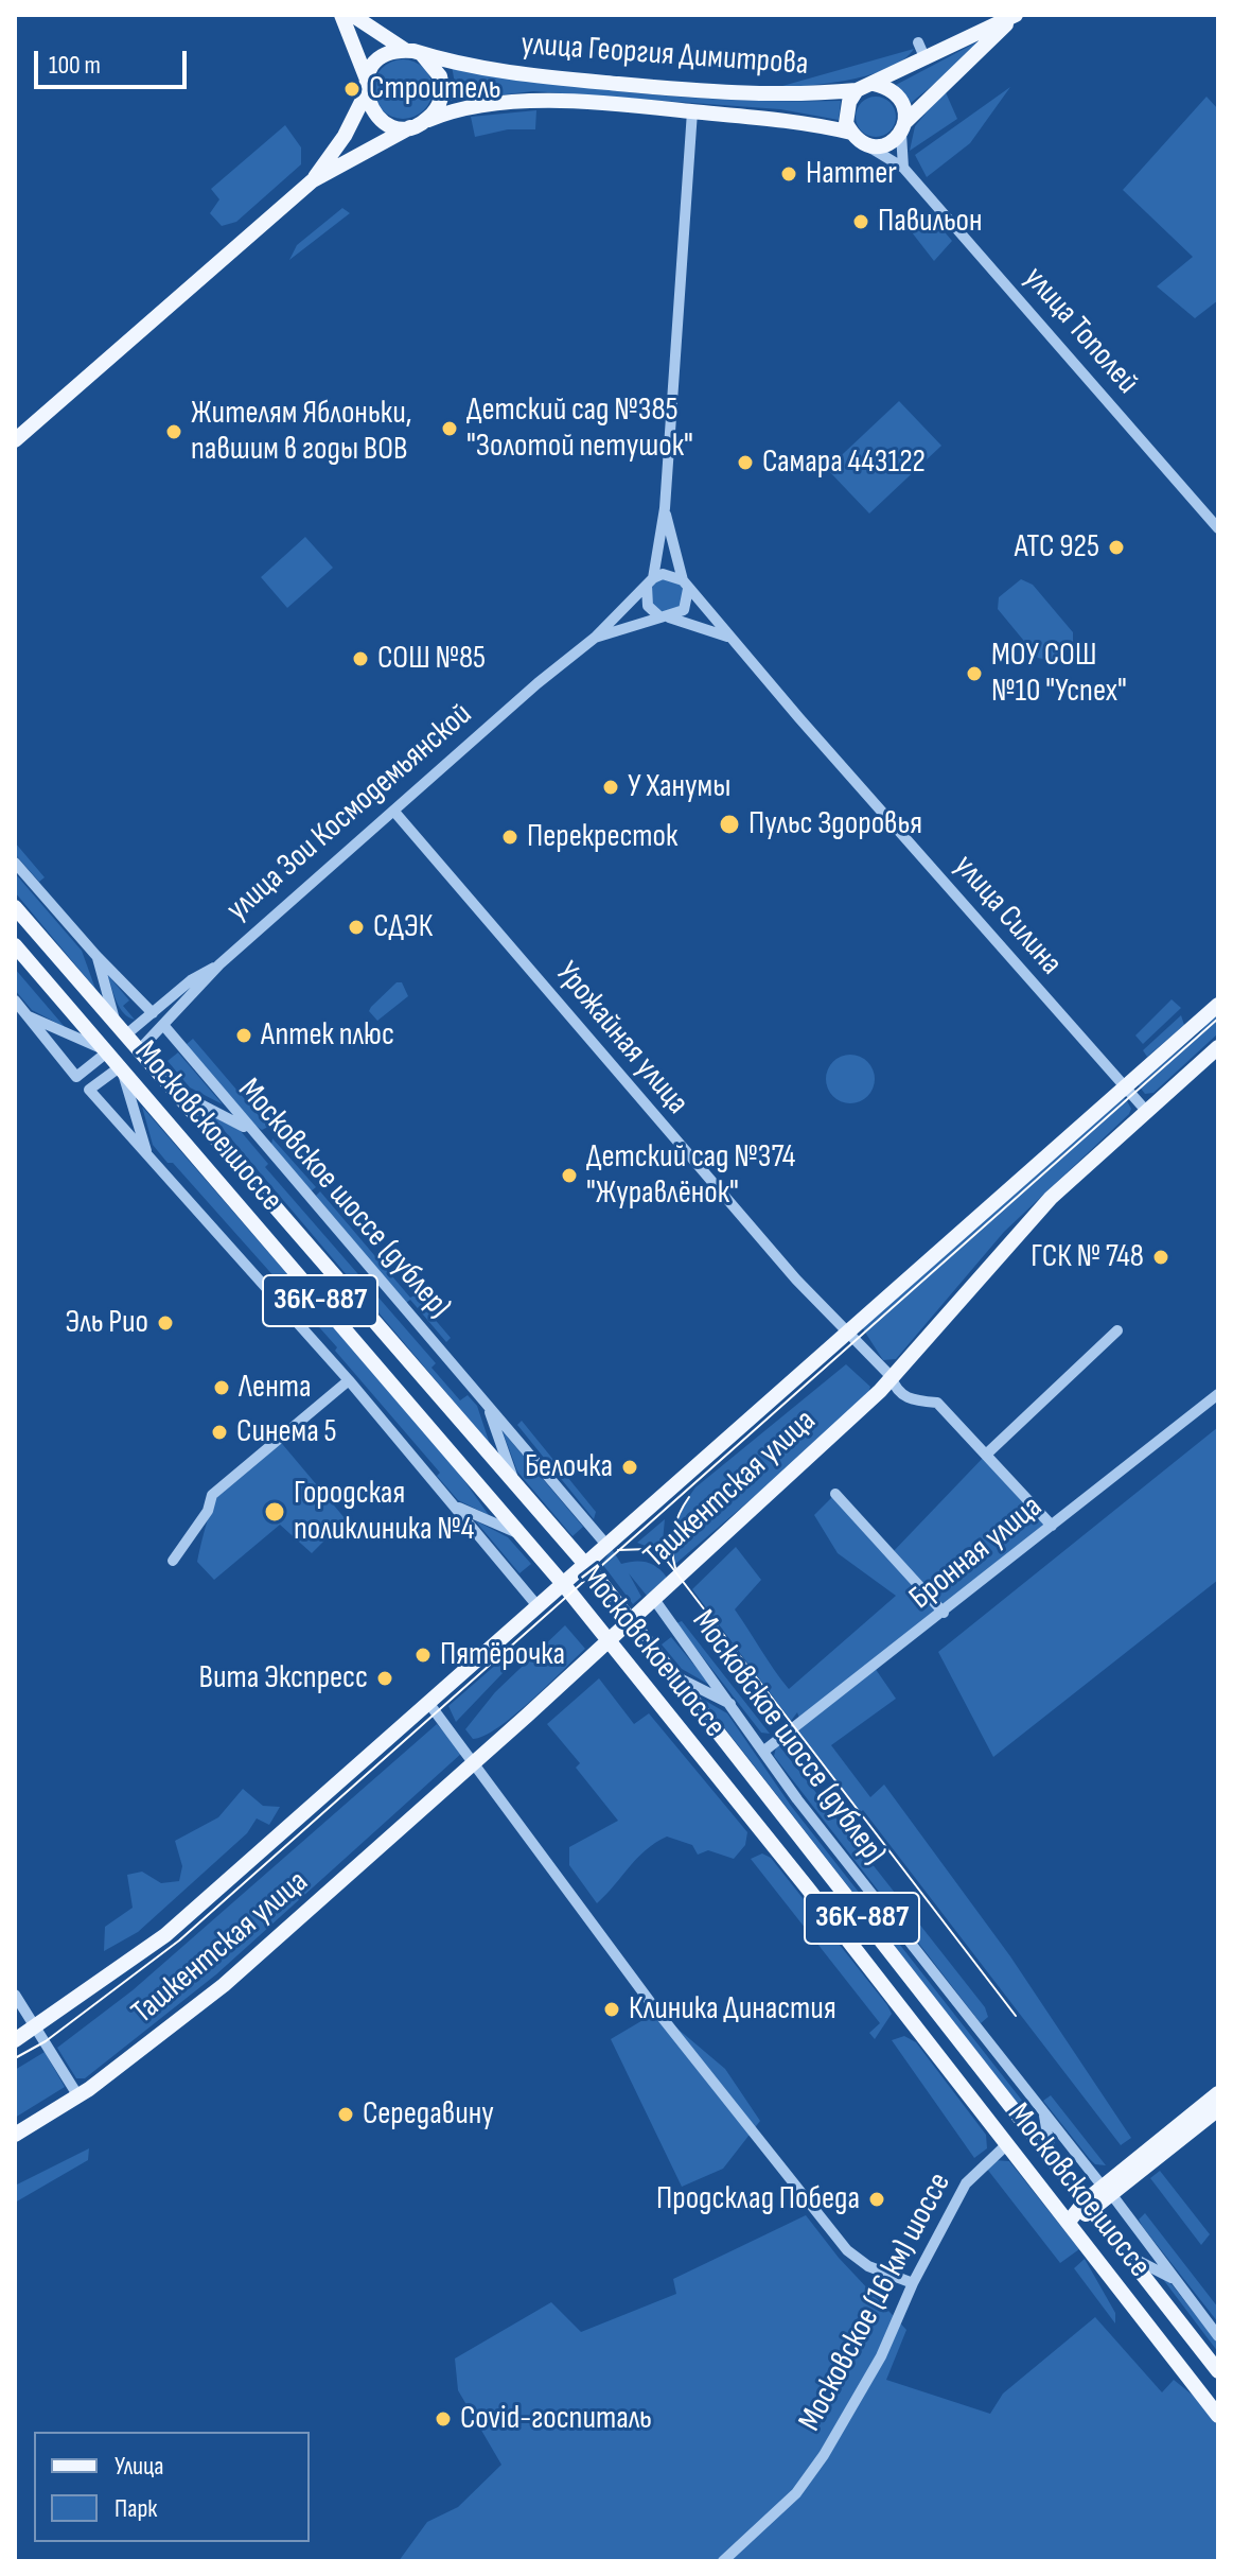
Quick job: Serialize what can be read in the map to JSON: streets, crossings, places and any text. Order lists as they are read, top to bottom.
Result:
{
  "streets": {
    "main road": [
      "улица Георгия Димитрова",
      "улица Зои Космодемьянской",
      "Московское шоссе",
      "36К-887",
      "Ташкентская улица"
    ],
    "street": [
      "улица Тополей",
      "улица Силина",
      "Урожайная улица",
      "Московское шоссе (дублер)",
      "Бронная улица",
      "Московское (16 км) шоссе"
    ]
  },
  "crossings": [
    ["улица Георгия Димитрова", "улица Тополей"],
    ["улица Зои Космодемьянской", "улица Силина"],
    ["улица Зои Космодемьянской", "Урожайная улица"],
    ["улица Зои Космодемьянской", "Московское шоссе"],
    ["улица Зои Космодемьянской", "Московское шоссе (дублер)"],
    ["улица Силина", "Ташкентская улица"],
    ["Урожайная улица", "Ташкентская улица"],
    ["Московское шоссе", "Московское шоссе (дублер)"],
    ["Московское шоссе", "Ташкентская улица"],
    ["Московское шоссе", "Московское (16 км) шоссе"],
    ["Московское шоссе (дублер)", "Ташкентская улица"],
    ["Московское шоссе (дублер)", "Бронная улица"]
  ],
  "places": [
    "Строитель",
    "Hammer",
    "Павильон",
    "Детский сад №385 \"Золотой петушок\"",
    "Жителям Яблоньки, павшим в годы ВОВ",
    "Самара 443122",
    "АТС 925",
    "СОШ №85",
    "МОУ СОШ №10 \"Успех\"",
    "У Ханумы",
    "Пульс Здоровья",
    "Перекресток",
    "СДЭК",
    "Аптек плюс",
    "Детский сад №374 \"Журавлёнок\"",
    "ГСК № 748",
    "Эль Рио",
    "Лента",
    "Синема 5",
    "Белочка",
    "Городская поликлиника №4",
    "Пятёрочка",
    "Вита Экспресс",
    "Клиника Династия",
    "Середавину",
    "Продсклад Победа",
    "Covid-госпиталь"
  ],
  "legend": ["Улица", "Парк"],
  "scale_bar": "100 m"
}
